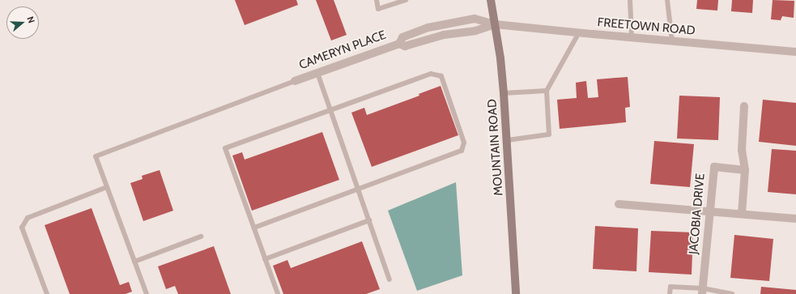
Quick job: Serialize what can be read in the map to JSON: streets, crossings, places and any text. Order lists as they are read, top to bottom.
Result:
{
  "streets": {
    "main road": ["MOUNTAIN ROAD"],
    "street": ["FREETOWN ROAD", "CAMERYN PLACE", "JACOBIA DRIVE"]
  },
  "crossings": [
    ["FREETOWN ROAD", "CAMERYN PLACE"],
    ["FREETOWN ROAD", "MOUNTAIN ROAD"],
    ["CAMERYN PLACE", "MOUNTAIN ROAD"]
  ],
  "north": "right"
}
